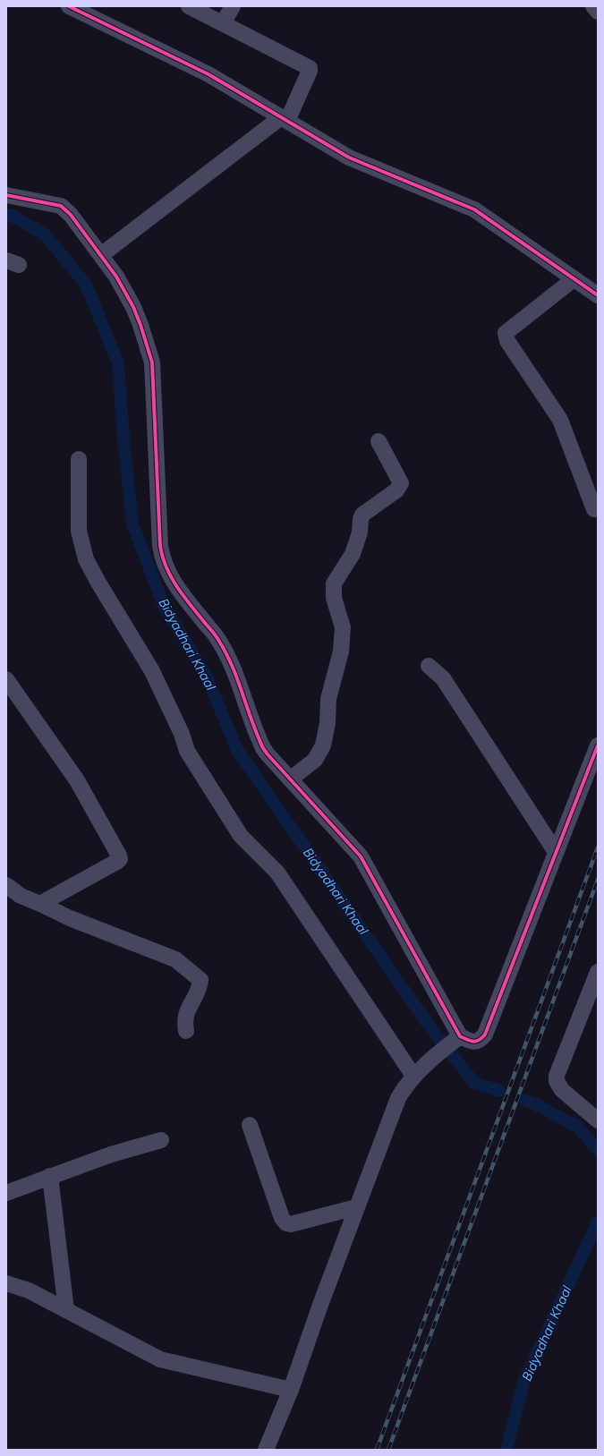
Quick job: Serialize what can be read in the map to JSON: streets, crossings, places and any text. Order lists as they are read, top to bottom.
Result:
{
  "water": ["Bidyadhari Khaal"]
}
